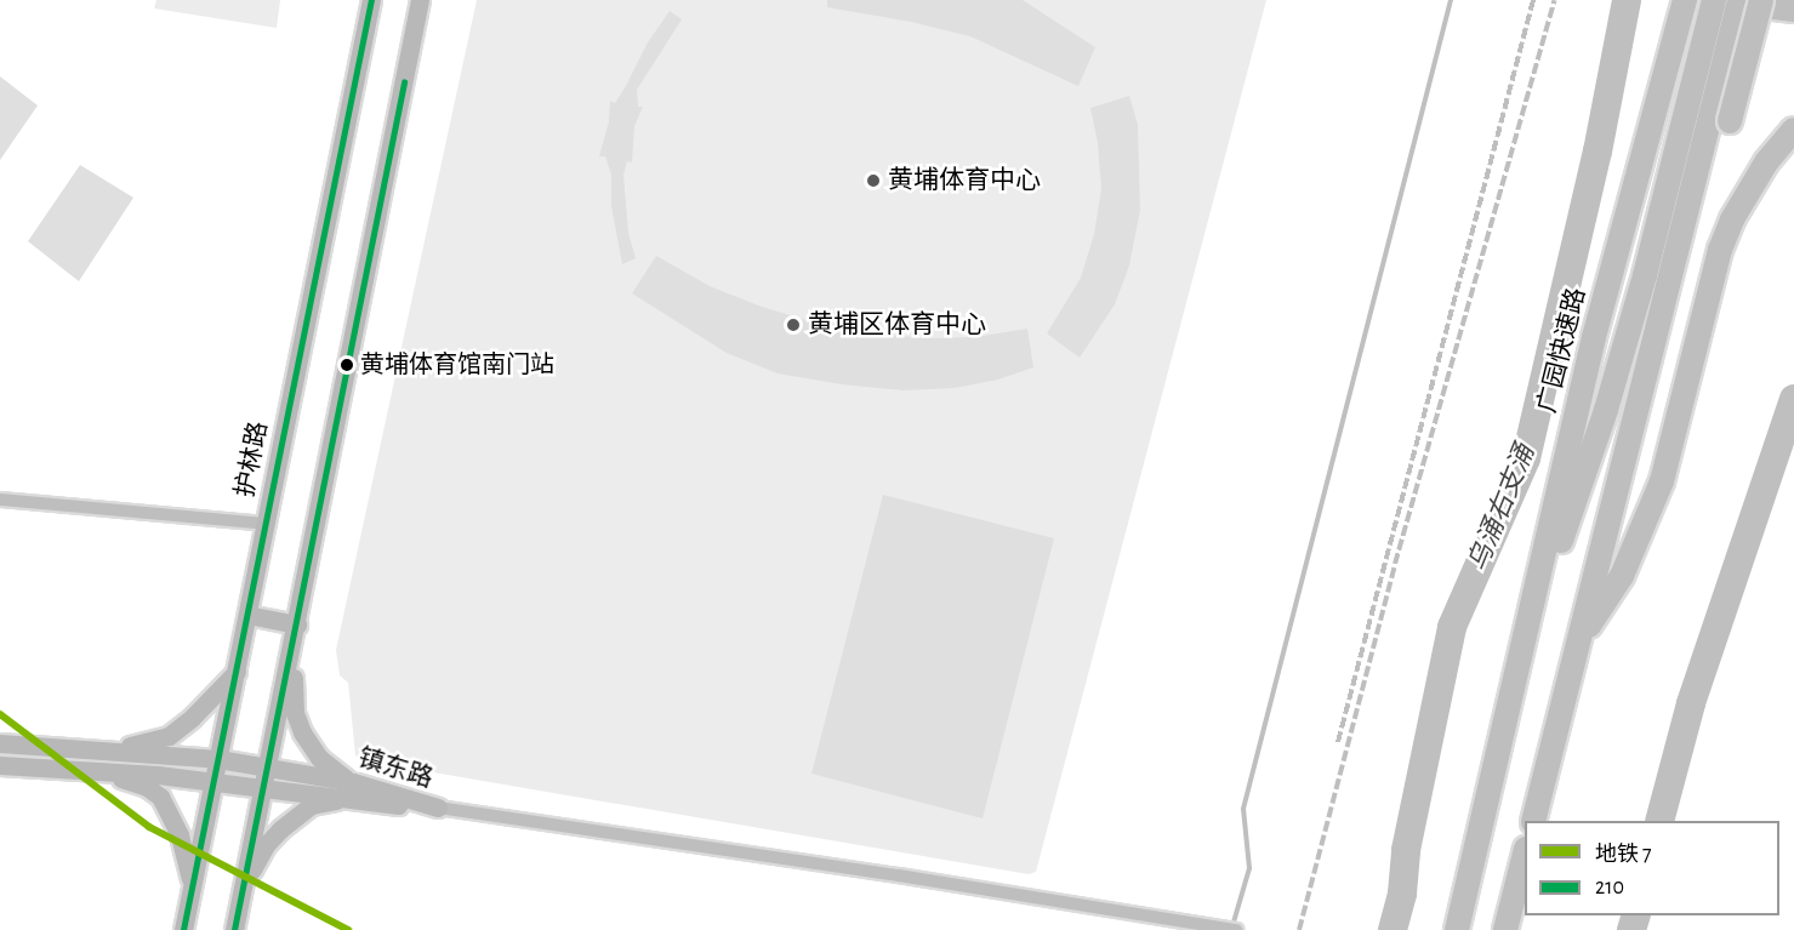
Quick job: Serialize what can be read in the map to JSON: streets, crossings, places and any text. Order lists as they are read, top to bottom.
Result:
{
  "streets": {
    "highway": ["广园快速路"],
    "main road": ["护林路", "镇东路"]
  },
  "crossings": [
    ["护林路", "镇东路"]
  ],
  "water": ["乌涌右支涌"],
  "places": ["黄埔体育中心", "黄埔区体育中心", "黄埔体育馆南门站"],
  "lines": ["transit line 210", "metro line 7"],
  "legend": ["地铁 7", "210"]
}
